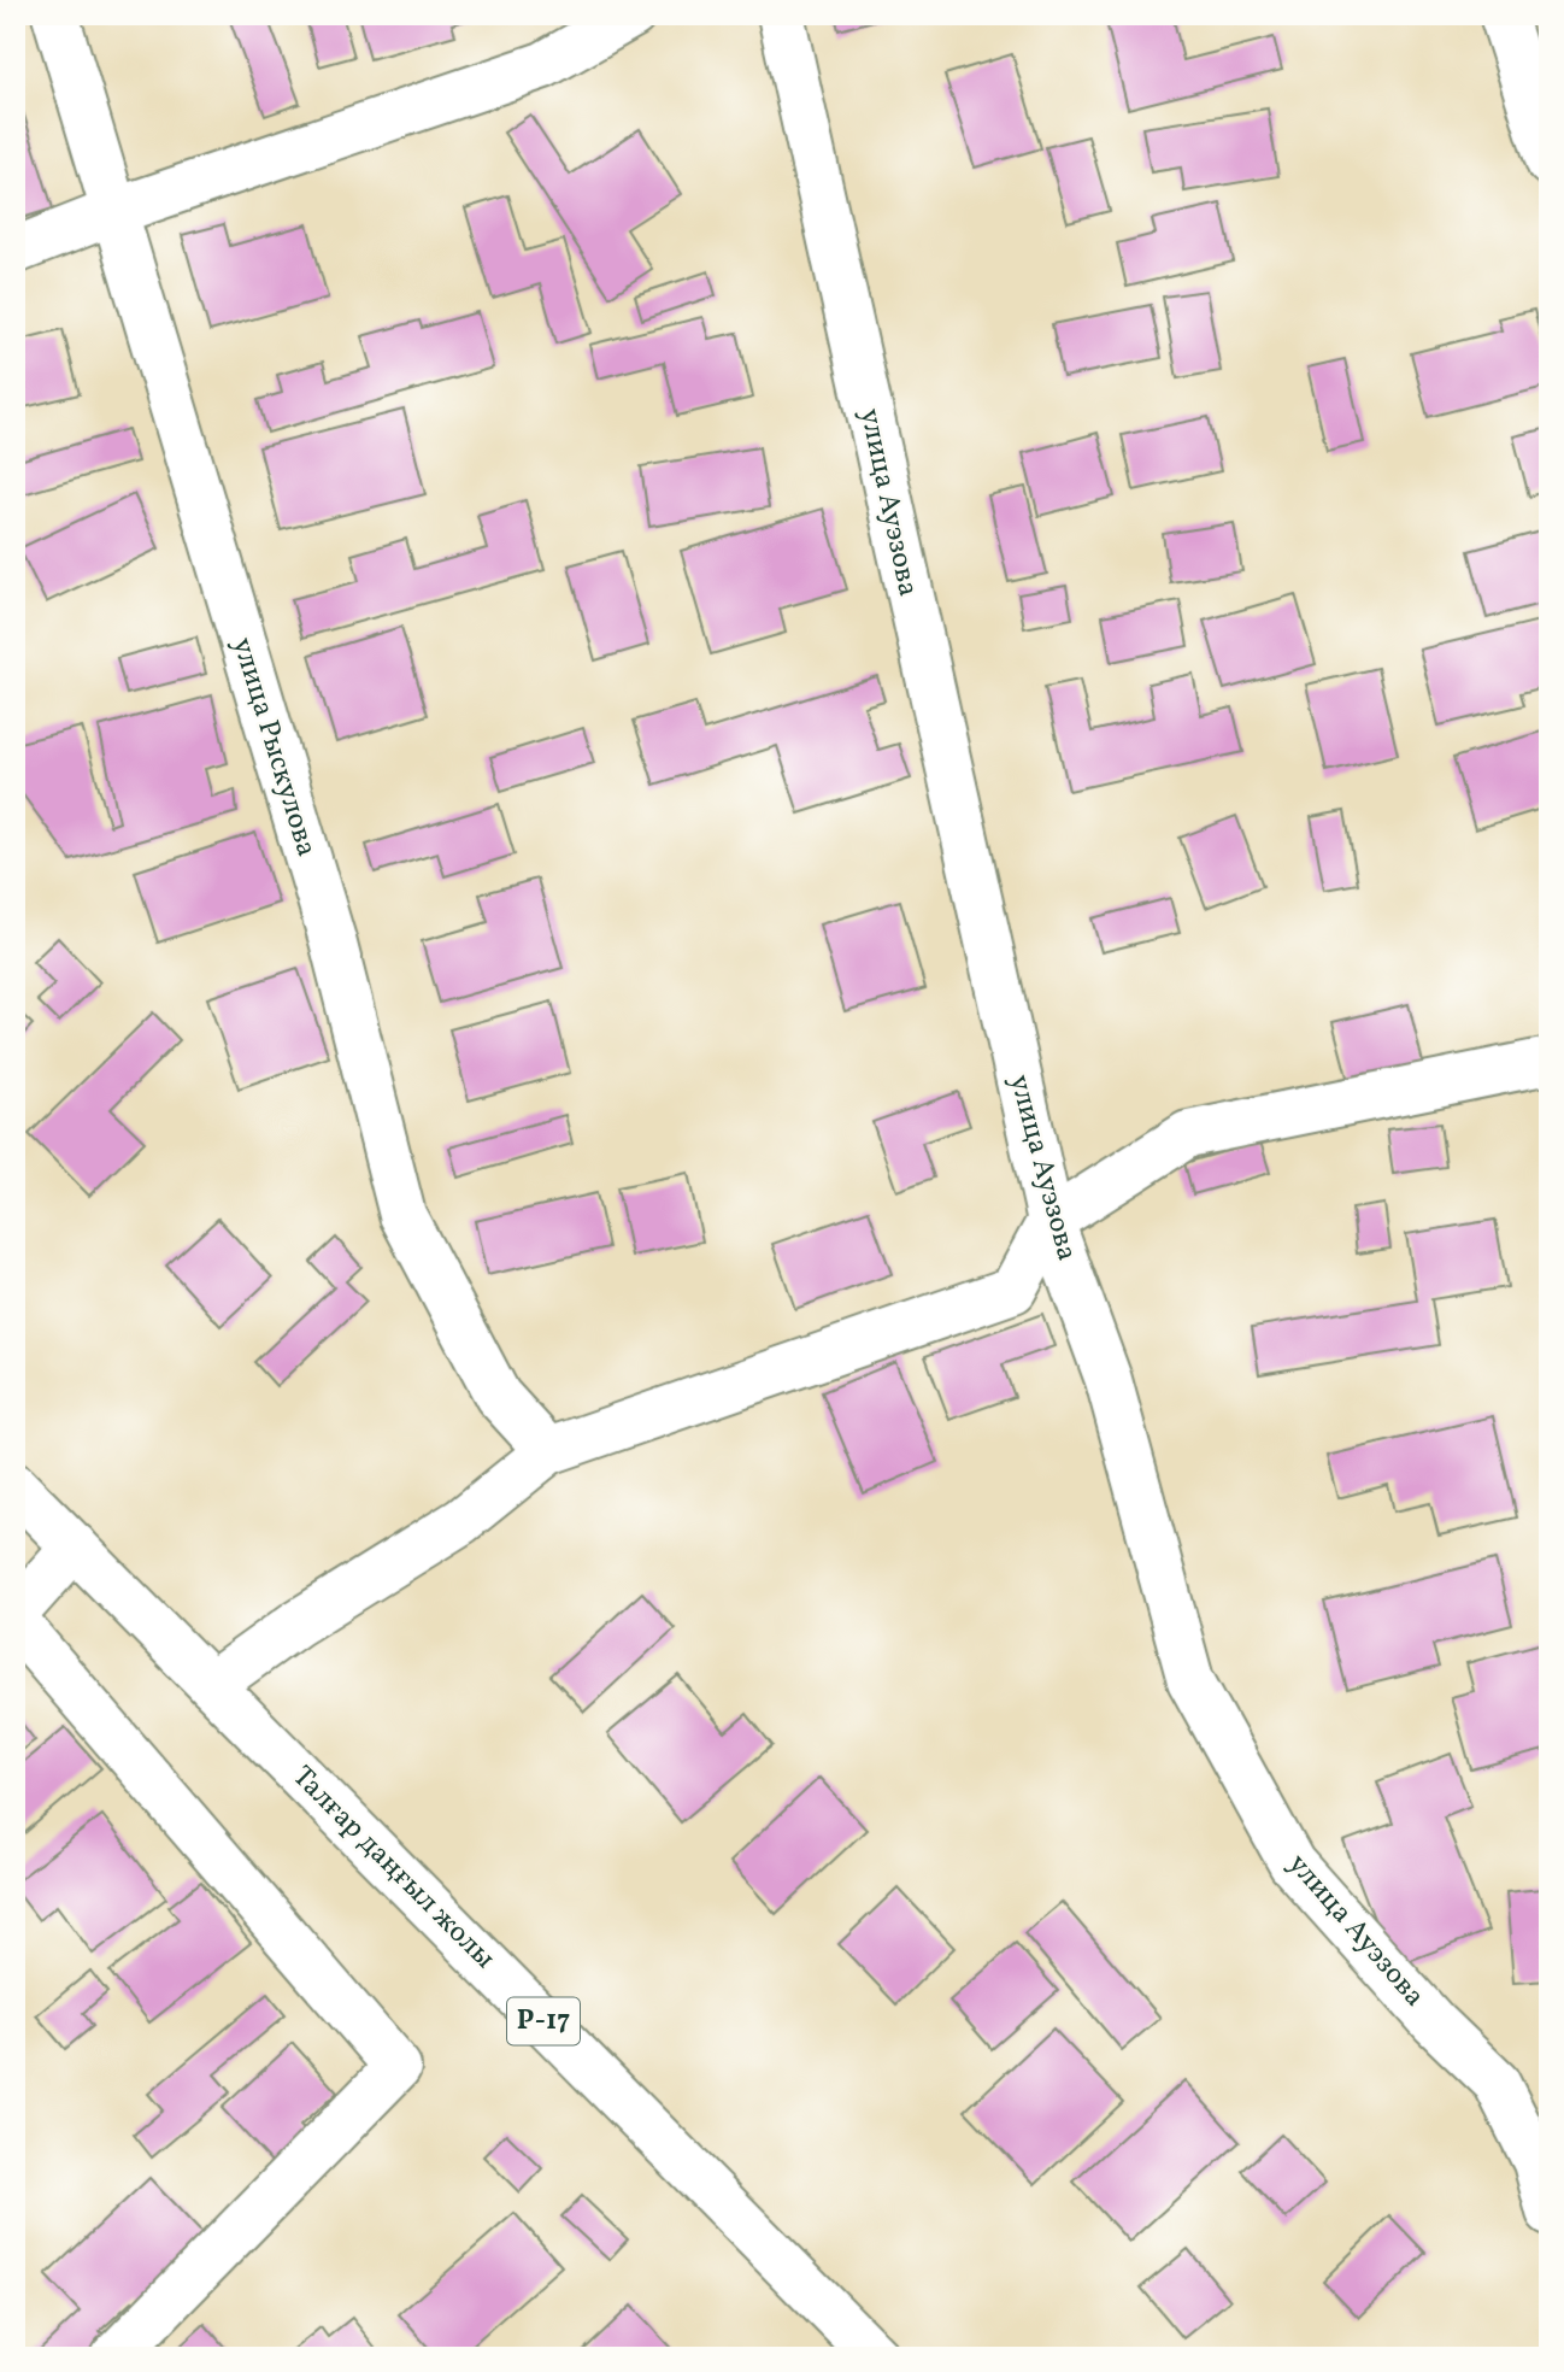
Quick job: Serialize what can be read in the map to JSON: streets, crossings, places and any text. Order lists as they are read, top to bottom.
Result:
{
  "streets": {
    "street": [
      "улица Ауэзова",
      "улица Рыскулова",
      "Талғар даңғыл жолы",
      "P-17"
    ]
  }
}
